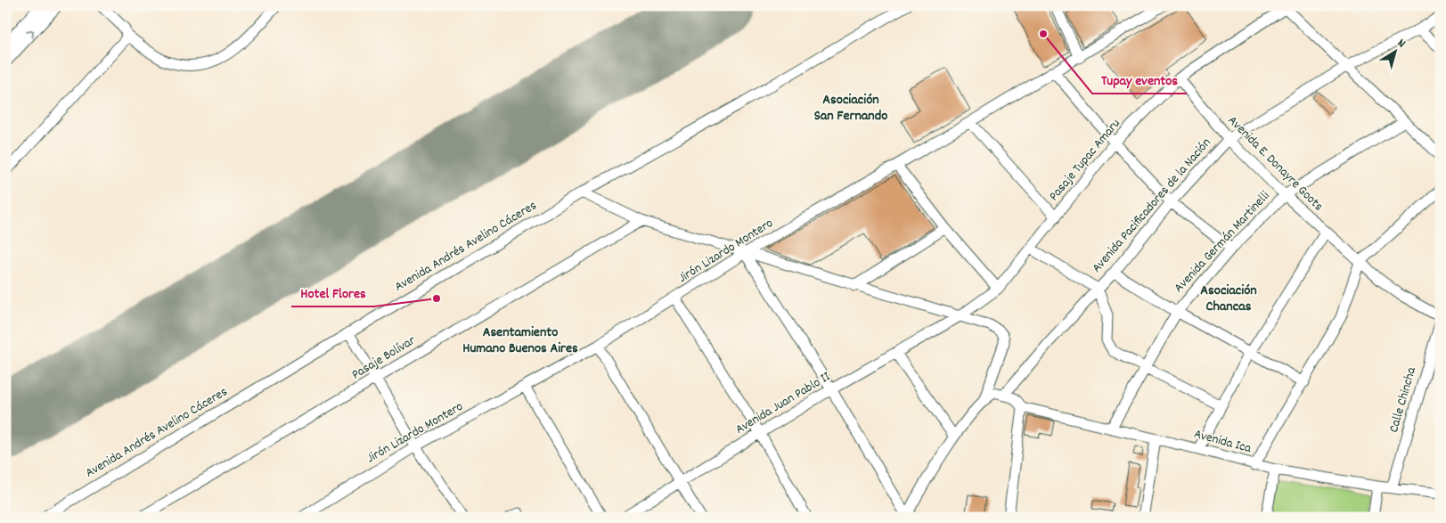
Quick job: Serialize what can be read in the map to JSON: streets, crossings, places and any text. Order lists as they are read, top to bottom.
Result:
{
  "streets": {
    "street": [
      "Pasaje Tupac Amaru",
      "Avenida E. Donayre Goots",
      "Avenida Pacificadores de la Nación",
      "Avenida Germán Martinelli",
      "Avenida Andrés Avelino Cáceres",
      "Jirón Lizardo Montero",
      "Pasaje Bolívar",
      "Calle Chincha",
      "Avenida Juan Pablo II",
      "Avenida Ica"
    ]
  },
  "crossings": [
    ["Pasaje Tupac Amaru", "Avenida E. Donayre Goots"],
    ["Pasaje Tupac Amaru", "Avenida Juan Pablo II"],
    ["Avenida E. Donayre Goots", "Avenida Pacificadores de la Nación"],
    ["Avenida E. Donayre Goots", "Avenida Germán Martinelli"],
    ["Avenida Pacificadores de la Nación", "Avenida Ica"],
    ["Avenida Germán Martinelli", "Avenida Ica"],
    ["Calle Chincha", "Avenida Ica"]
  ],
  "districts": ["Asociación San Fernando", "Asociación Chancas", "Asentamiento Humano Buenos Aires"],
  "places": ["Tupay eventos", "Hotel Flores"],
  "north": "top right"
}
